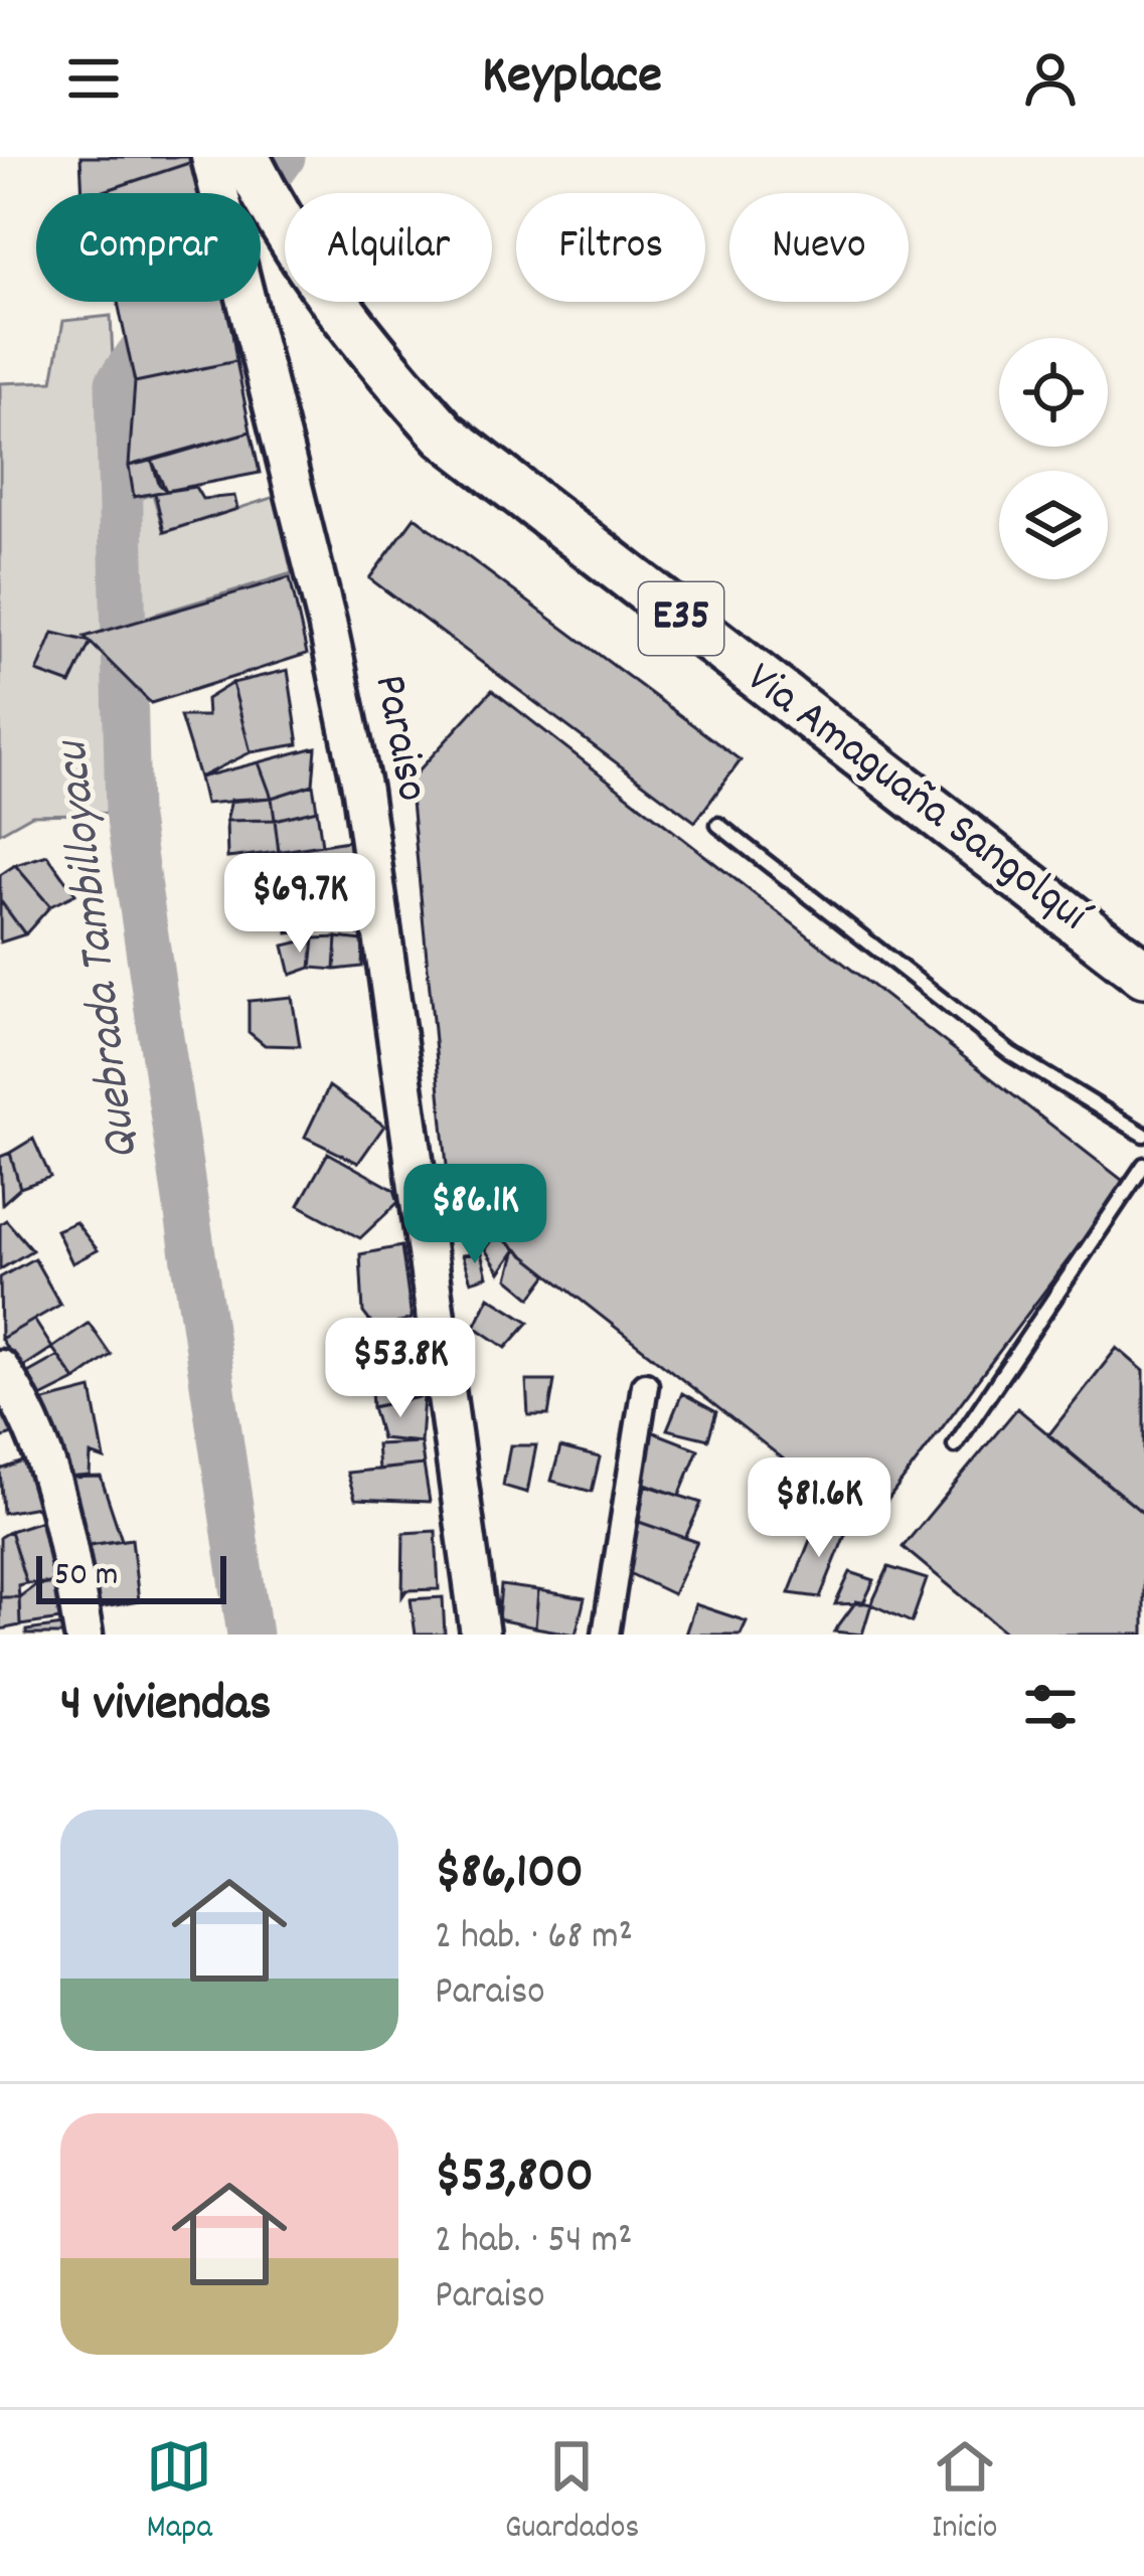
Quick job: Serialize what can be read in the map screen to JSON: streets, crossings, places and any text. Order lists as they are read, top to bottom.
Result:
{
  "streets": {
    "highway": ["E35", "Via Amaguaña Sangolquí"],
    "street": ["Paraiso"]
  },
  "water": ["Quebrada Tambilloyacu"],
  "scale_bar": "50 m",
  "page": {
    "header": "Keyplace",
    "chip": [
      "Comprar",
      "Alquilar",
      "Filtros",
      "Nuevo"
    ],
    "price": [
      "$69.7K",
      "$86.1K",
      "$53.8K",
      "$81.6K"
    ],
    "scale": "50 m",
    "heading": "4 viviendas",
    "list": [
      {
        "name": "$86,100",
        "note": "2 hab. · 68 m² · Paraiso"
      },
      {
        "name": "$53,800",
        "note": "2 hab. · 54 m² · Paraiso"
      }
    ],
    "tabs": ["Mapa", "Guardados", "Inicio"]
  }
}
